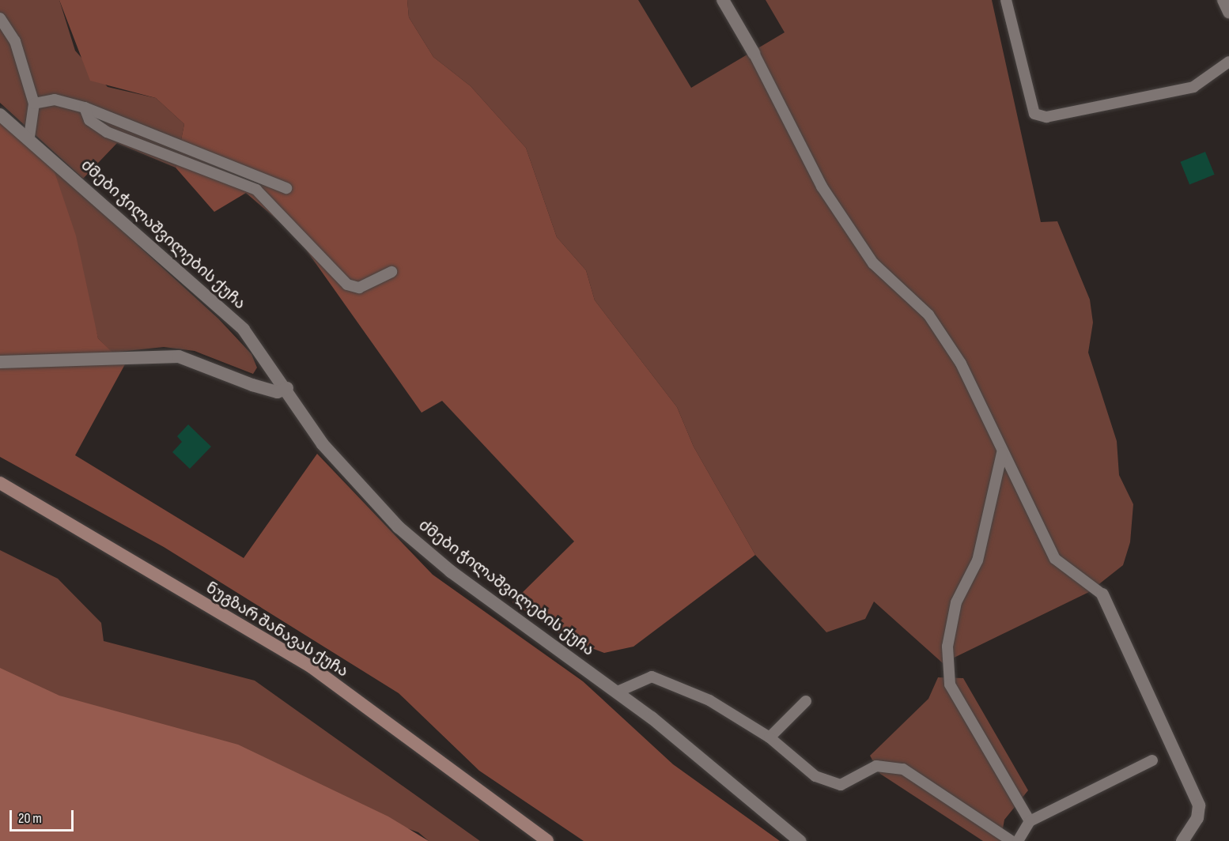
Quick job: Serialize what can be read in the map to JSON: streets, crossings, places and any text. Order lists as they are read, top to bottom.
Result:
{
  "streets": {
    "main road": ["ნუგზარ შანავას ქუჩა"],
    "street": ["ძმები ჭილაშვილების ქუჩა"]
  },
  "scale_bar": "20 m"
}
